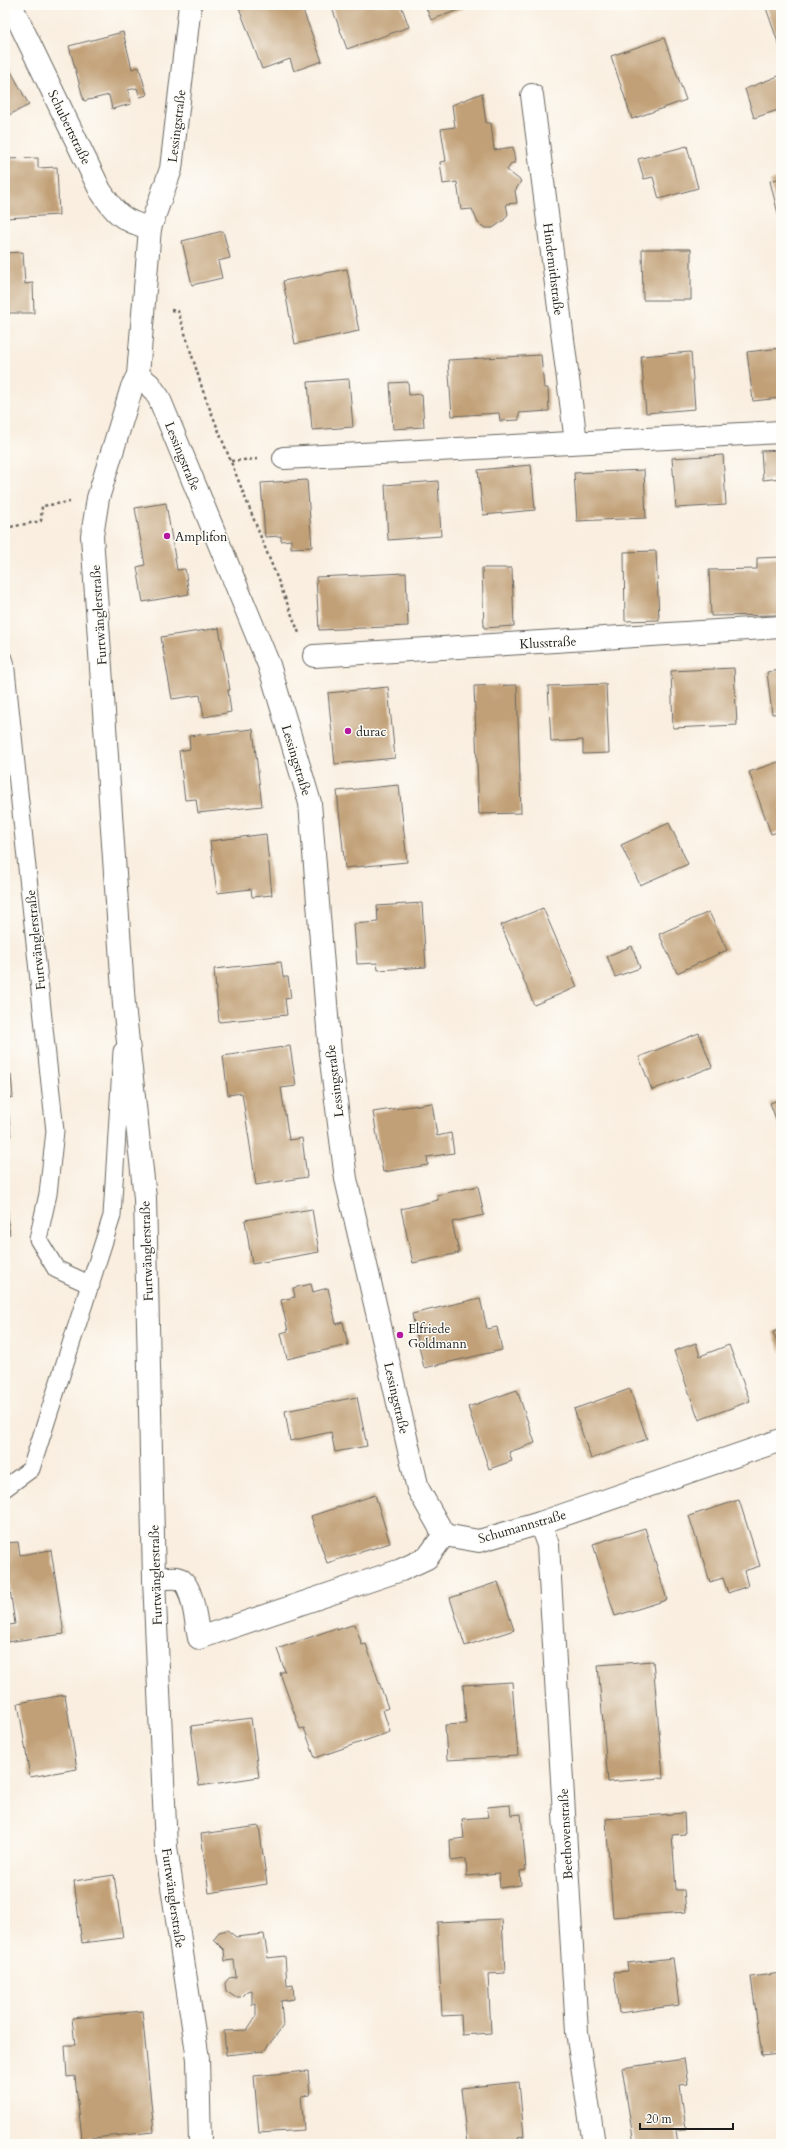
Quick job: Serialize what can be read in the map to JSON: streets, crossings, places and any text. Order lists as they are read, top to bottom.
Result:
{
  "streets": {
    "street": [
      "Lessingstraße",
      "Schubertstraße",
      "Hindemithstraße",
      "Furtwänglerstraße",
      "Klusstraße",
      "Schumannstraße",
      "Beethovenstraße"
    ]
  },
  "crossings": [
    ["Lessingstraße", "Schubertstraße"],
    ["Lessingstraße", "Furtwänglerstraße"],
    ["Lessingstraße", "Schumannstraße"],
    ["Schumannstraße", "Beethovenstraße"]
  ],
  "places": ["Amplifon", "durac", "Elfriede Goldmann"],
  "scale_bar": "20 m"
}
